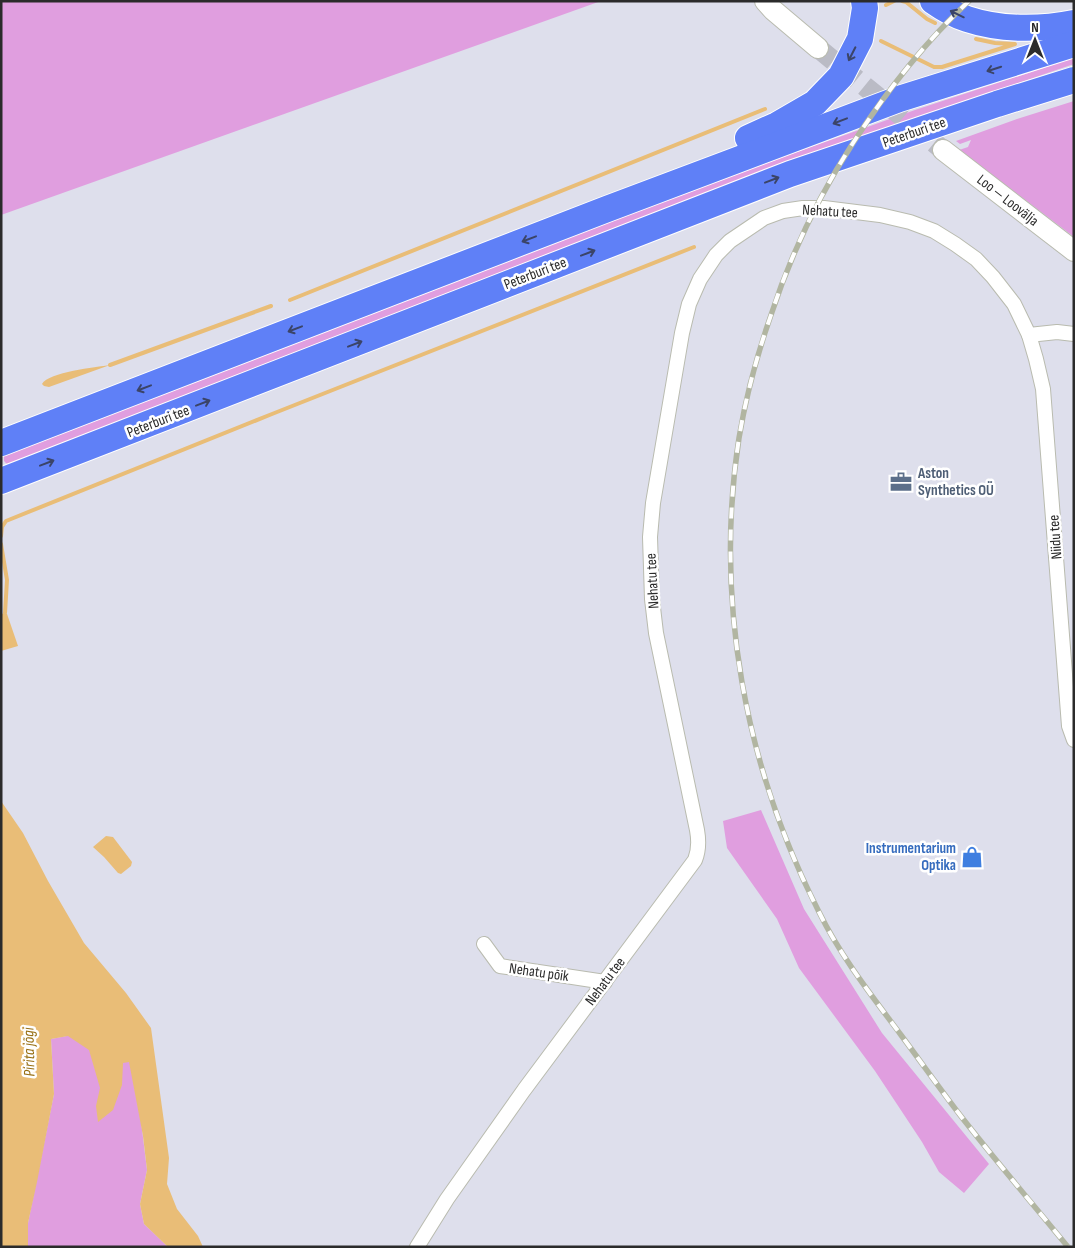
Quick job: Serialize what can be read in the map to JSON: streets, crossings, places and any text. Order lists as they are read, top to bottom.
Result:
{
  "streets": {
    "highway": ["Peterburi tee"],
    "street": [
      "Loo — Loovälja",
      "Nehatu tee",
      "Niidu tee",
      "Nehatu põik"
    ]
  },
  "crossings": [
    ["Nehatu tee", "Niidu tee"],
    ["Nehatu tee", "Nehatu põik"]
  ],
  "water": ["Pirita jõgi"],
  "places": {
    "office": ["Aston Synthetics OÜ"],
    "shop": ["Instrumentarium Optika"]
  },
  "north": "top"
}
